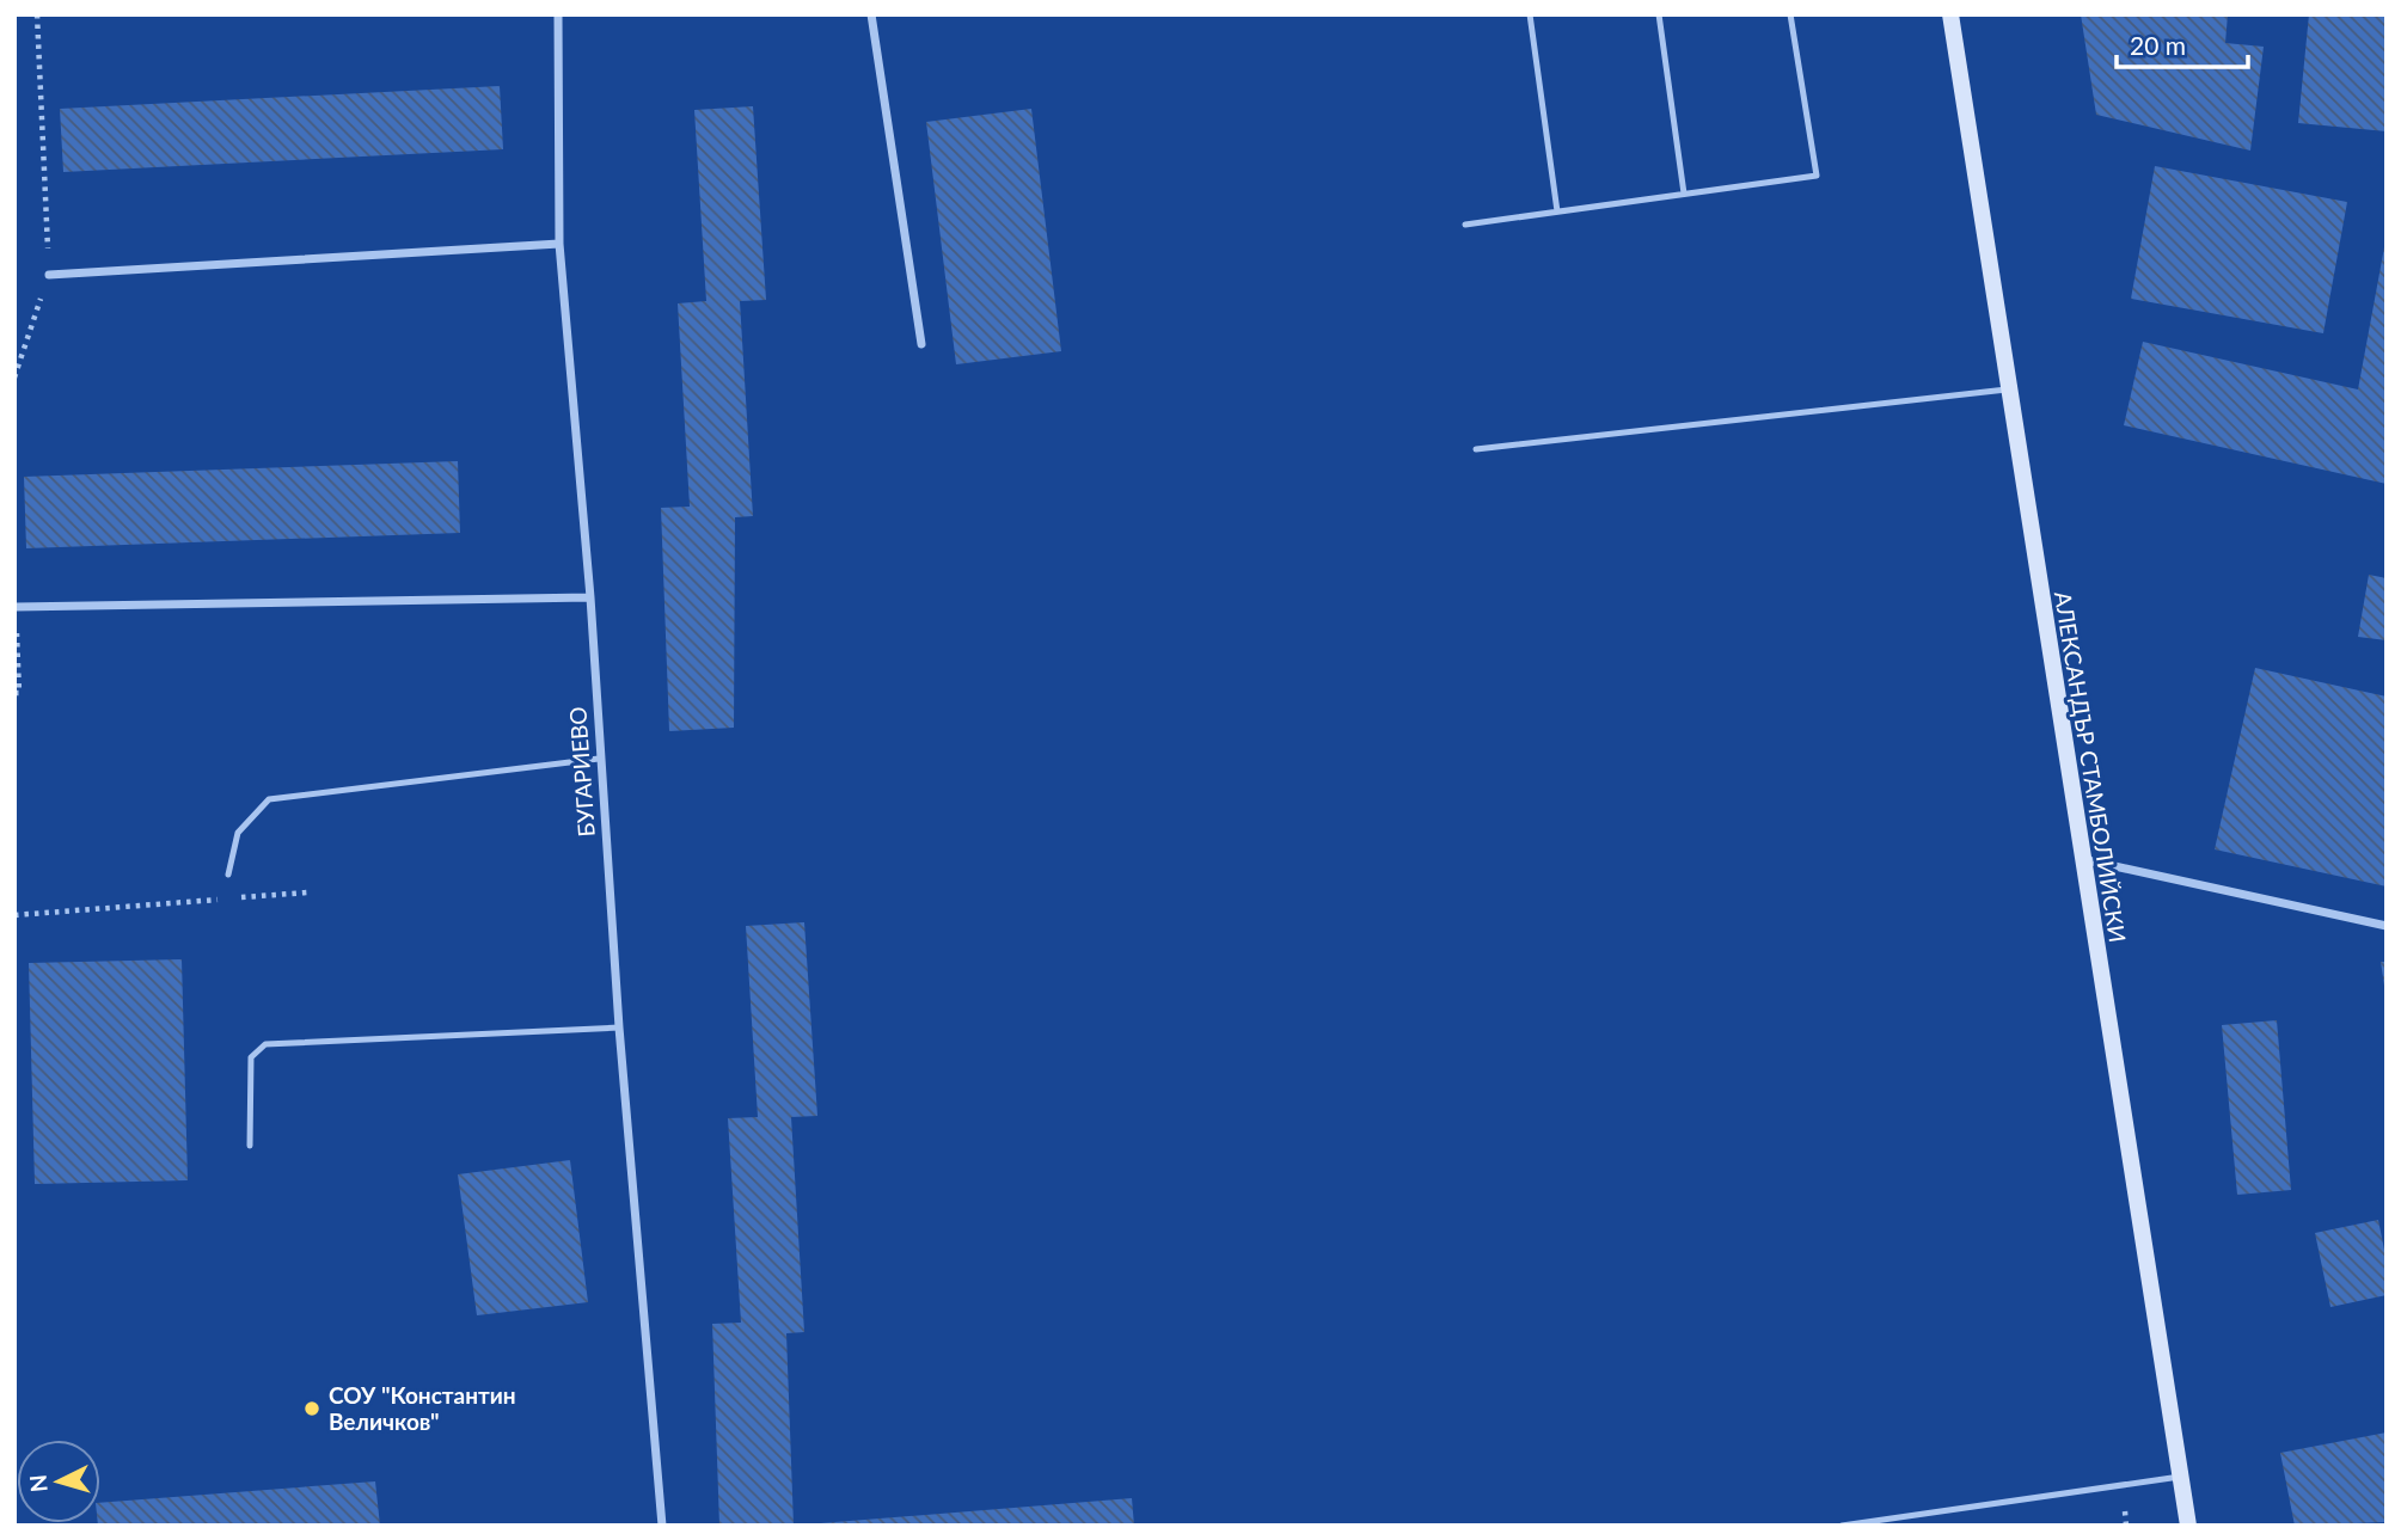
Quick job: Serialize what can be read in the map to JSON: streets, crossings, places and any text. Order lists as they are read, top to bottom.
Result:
{
  "streets": {
    "street": ["АЛЕКСАНДЪР СТАМБОЛИЙСКИ", "БУГАРИЕВО"]
  },
  "places": ["СОУ \"Константин Величков\""],
  "scale_bar": "20 m",
  "north": "left"
}
